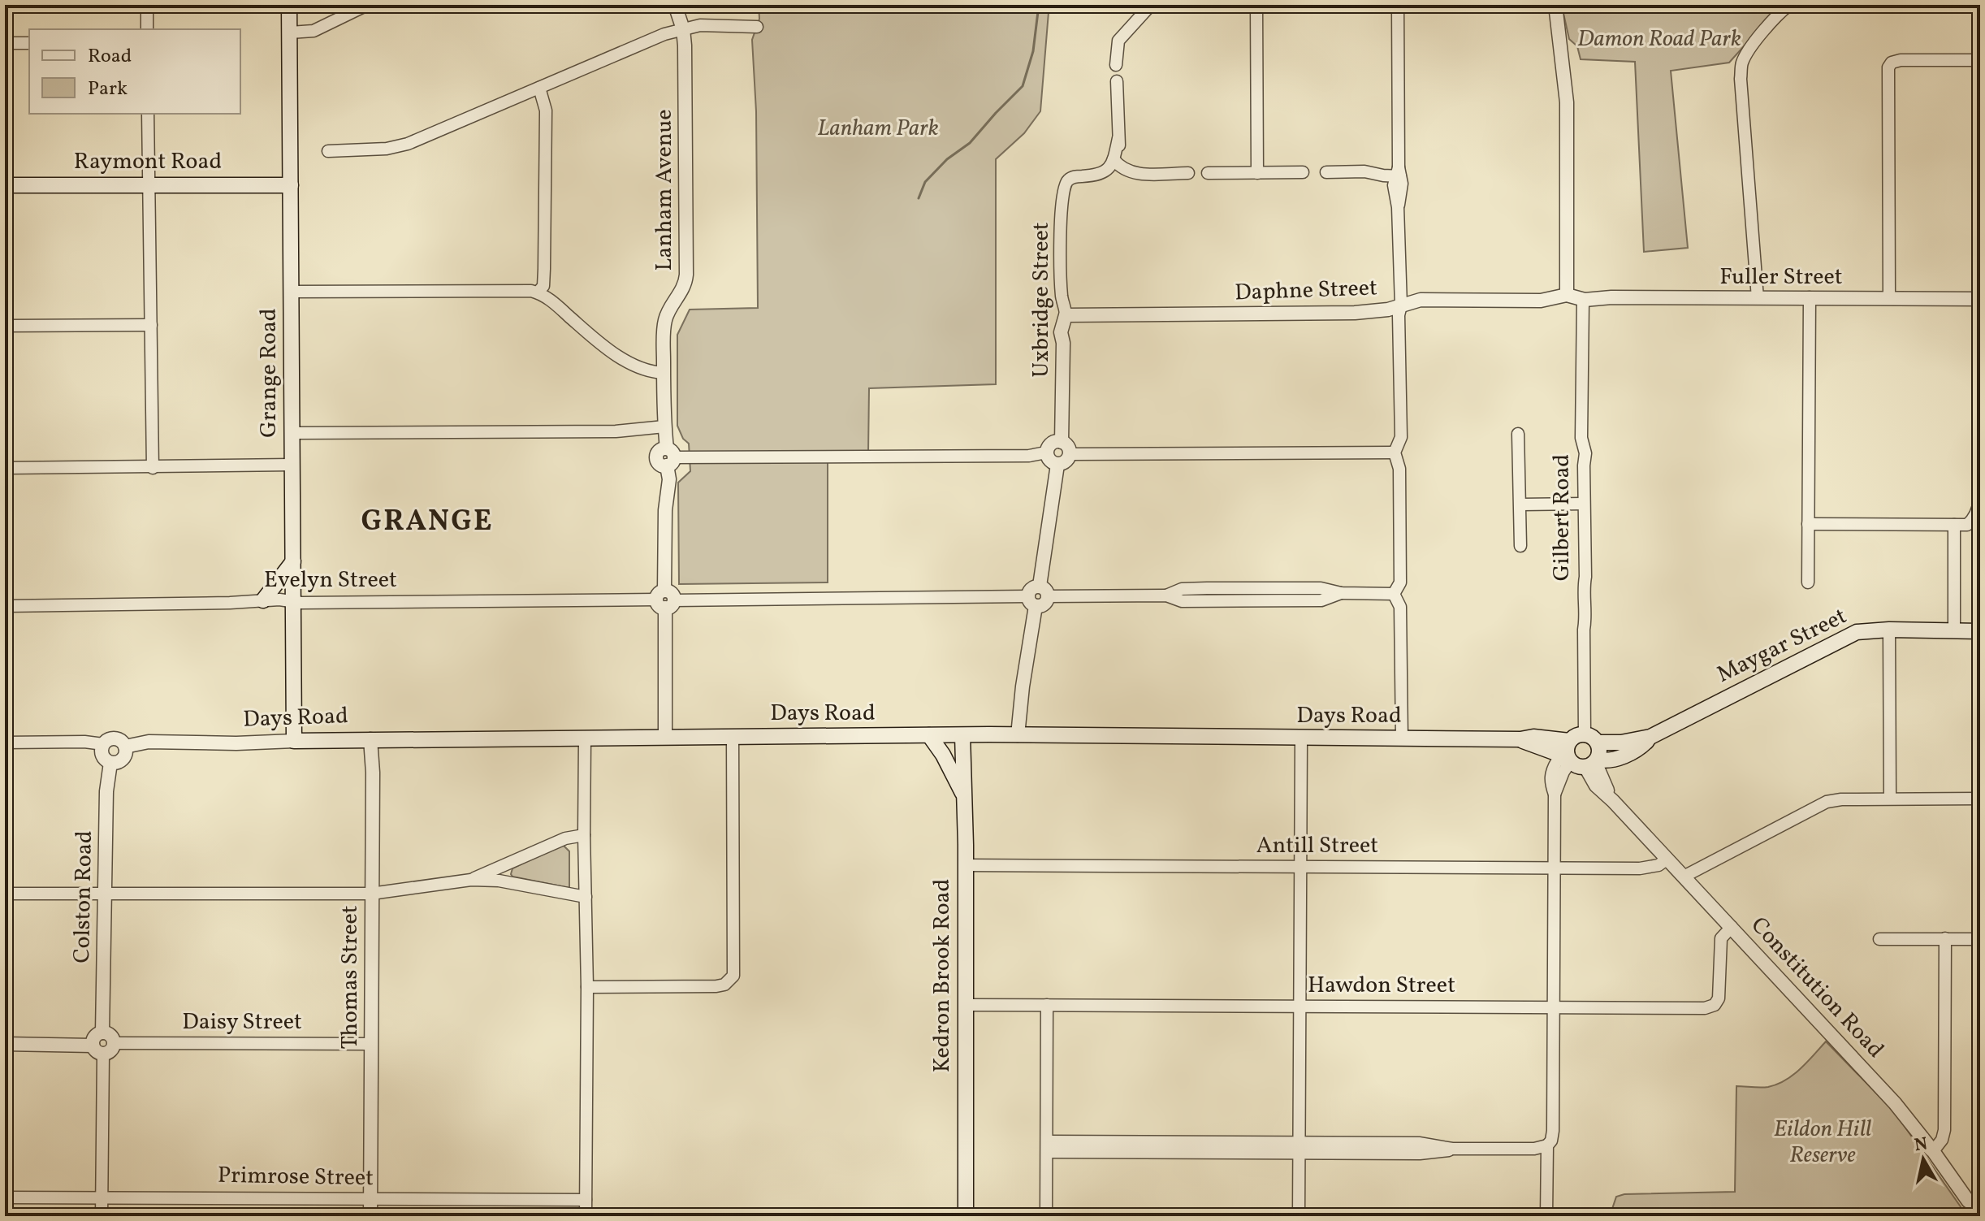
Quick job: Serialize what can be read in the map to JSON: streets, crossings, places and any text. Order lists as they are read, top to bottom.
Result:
{
  "streets": {
    "main road": [
      "Raymont Road",
      "Grange Road",
      "Maygar Street",
      "Days Road",
      "Kedron Brook Road"
    ],
    "street": [
      "Lanham Avenue",
      "Fuller Street",
      "Daphne Street",
      "Uxbridge Street",
      "Gilbert Road",
      "Evelyn Street",
      "Antill Street",
      "Colston Road",
      "Thomas Street",
      "Hawdon Street",
      "Constitution Road",
      "Daisy Street",
      "Primrose Street"
    ]
  },
  "crossings": [
    ["Raymont Road", "Grange Road"],
    ["Lanham Avenue", "Evelyn Street"],
    ["Lanham Avenue", "Days Road"],
    ["Fuller Street", "Daphne Street"],
    ["Fuller Street", "Gilbert Road"],
    ["Daphne Street", "Uxbridge Street"],
    ["Daphne Street", "Gilbert Road"],
    ["Grange Road", "Evelyn Street"],
    ["Grange Road", "Days Road"],
    ["Gilbert Road", "Maygar Street"],
    ["Maygar Street", "Days Road"],
    ["Maygar Street", "Constitution Road"],
    ["Days Road", "Colston Road"],
    ["Days Road", "Kedron Brook Road"],
    ["Days Road", "Thomas Street"],
    ["Days Road", "Constitution Road"],
    ["Antill Street", "Kedron Brook Road"],
    ["Antill Street", "Constitution Road"],
    ["Colston Road", "Daisy Street"],
    ["Kedron Brook Road", "Hawdon Street"],
    ["Thomas Street", "Daisy Street"],
    ["Thomas Street", "Primrose Street"],
    ["Hawdon Street", "Constitution Road"]
  ],
  "districts": ["GRANGE"],
  "parks": ["Damon Road Park", "Lanham Park", "Eildon Hill Reserve"],
  "legend": ["Road", "Park"],
  "north": "top"
}
